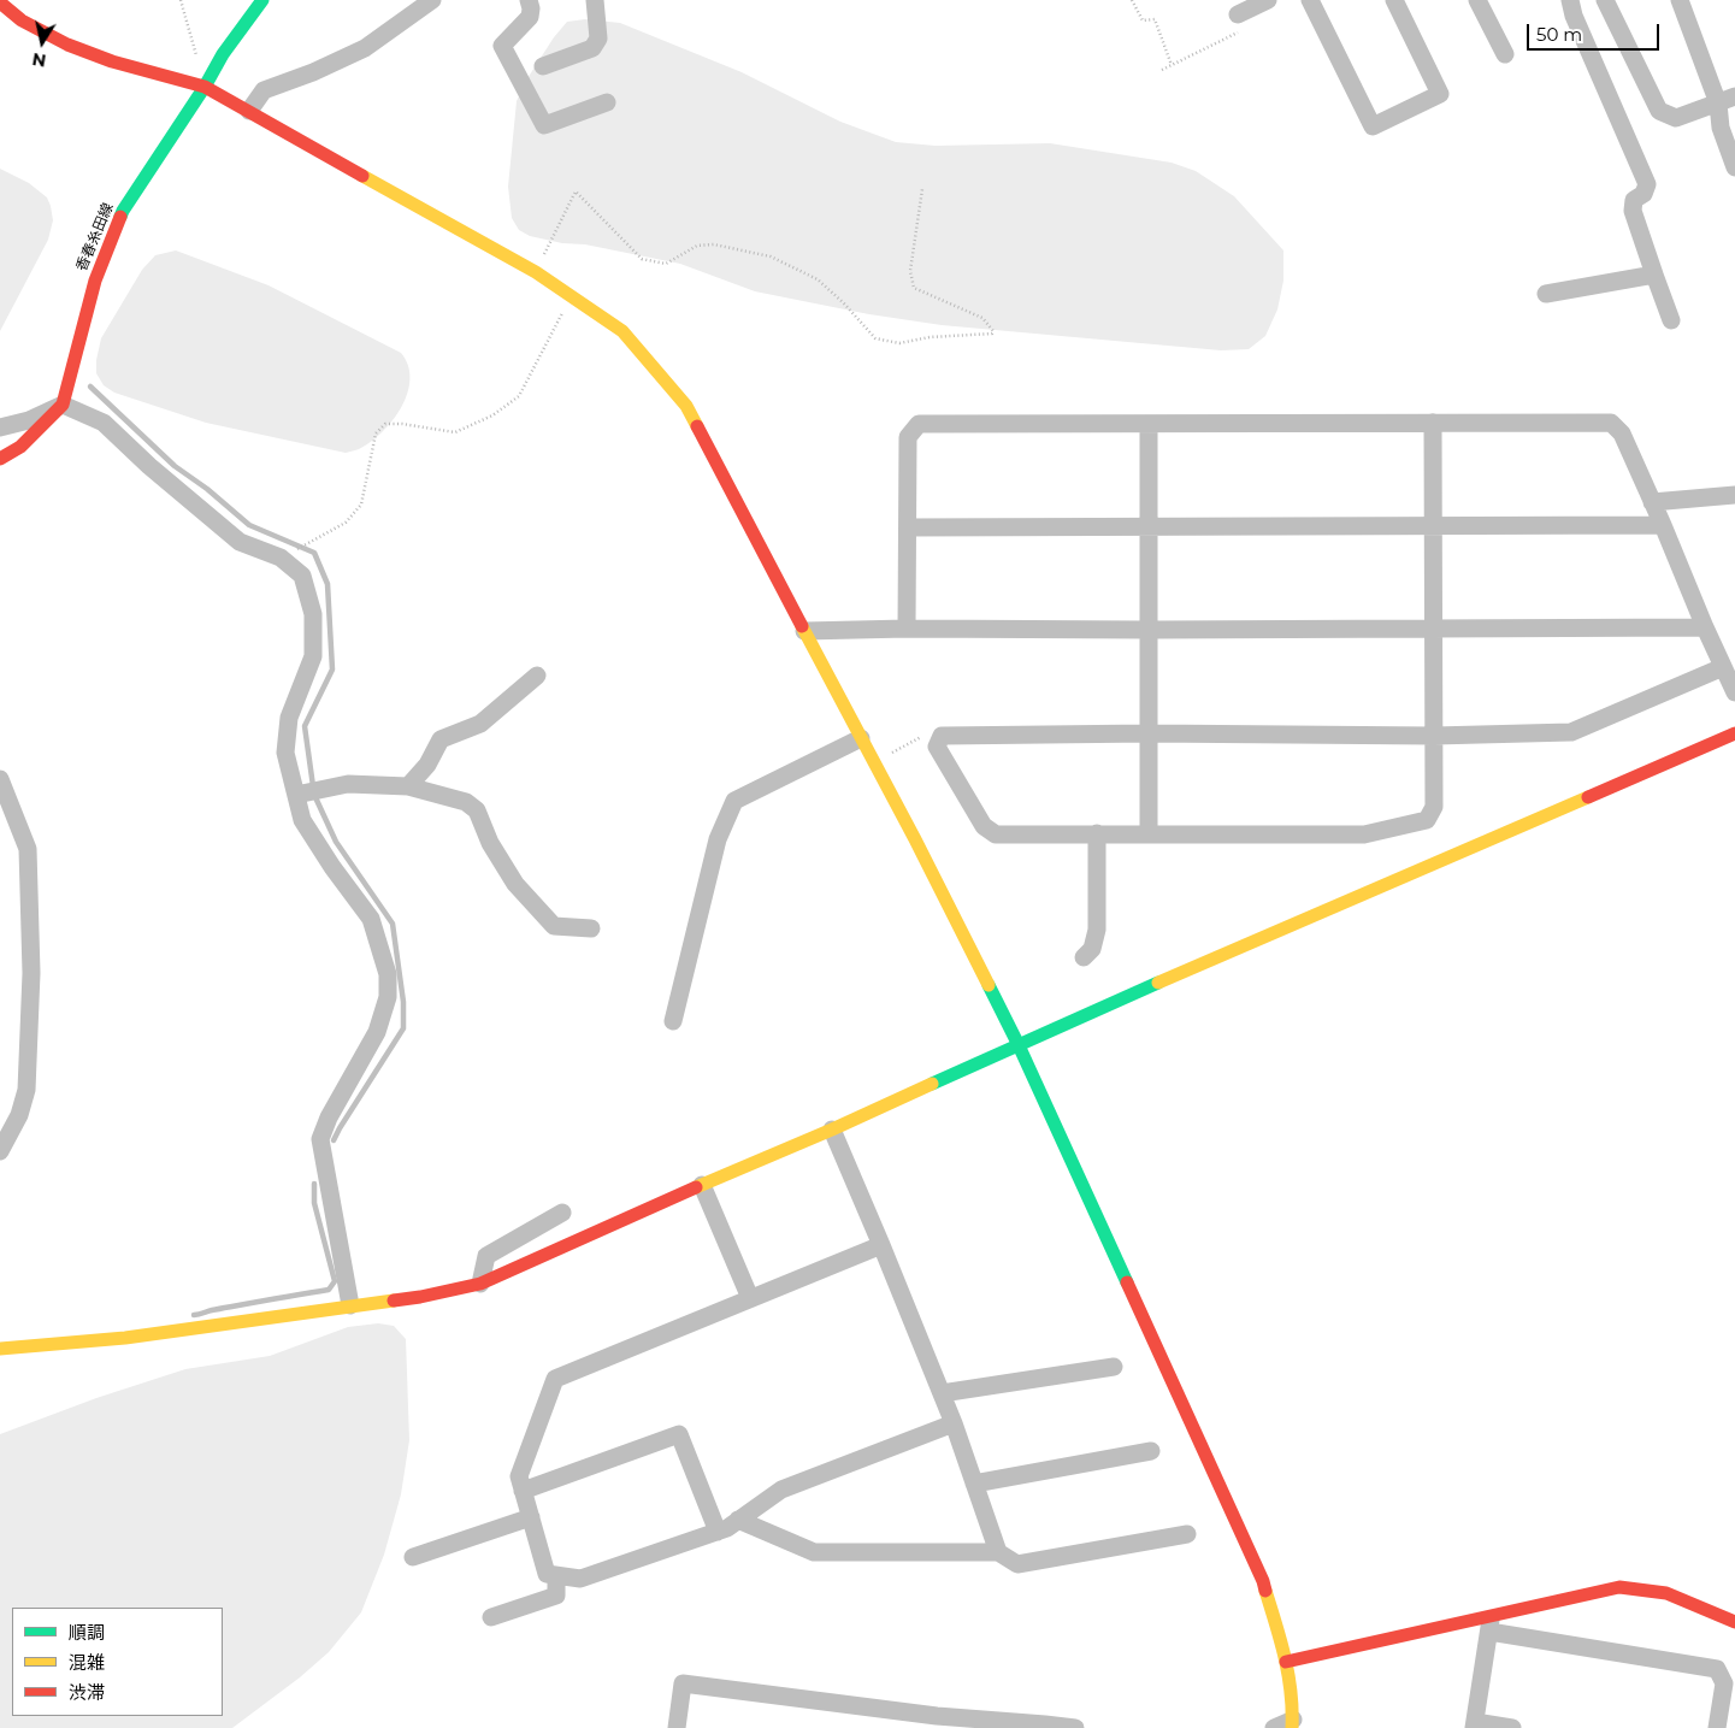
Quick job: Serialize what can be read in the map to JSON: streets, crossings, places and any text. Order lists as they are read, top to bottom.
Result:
{
  "streets": {
    "street": ["香春糸田線"]
  },
  "legend": ["順調", "混雑", "渋滞"],
  "scale_bar": "50 m",
  "north": "bottom"
}
